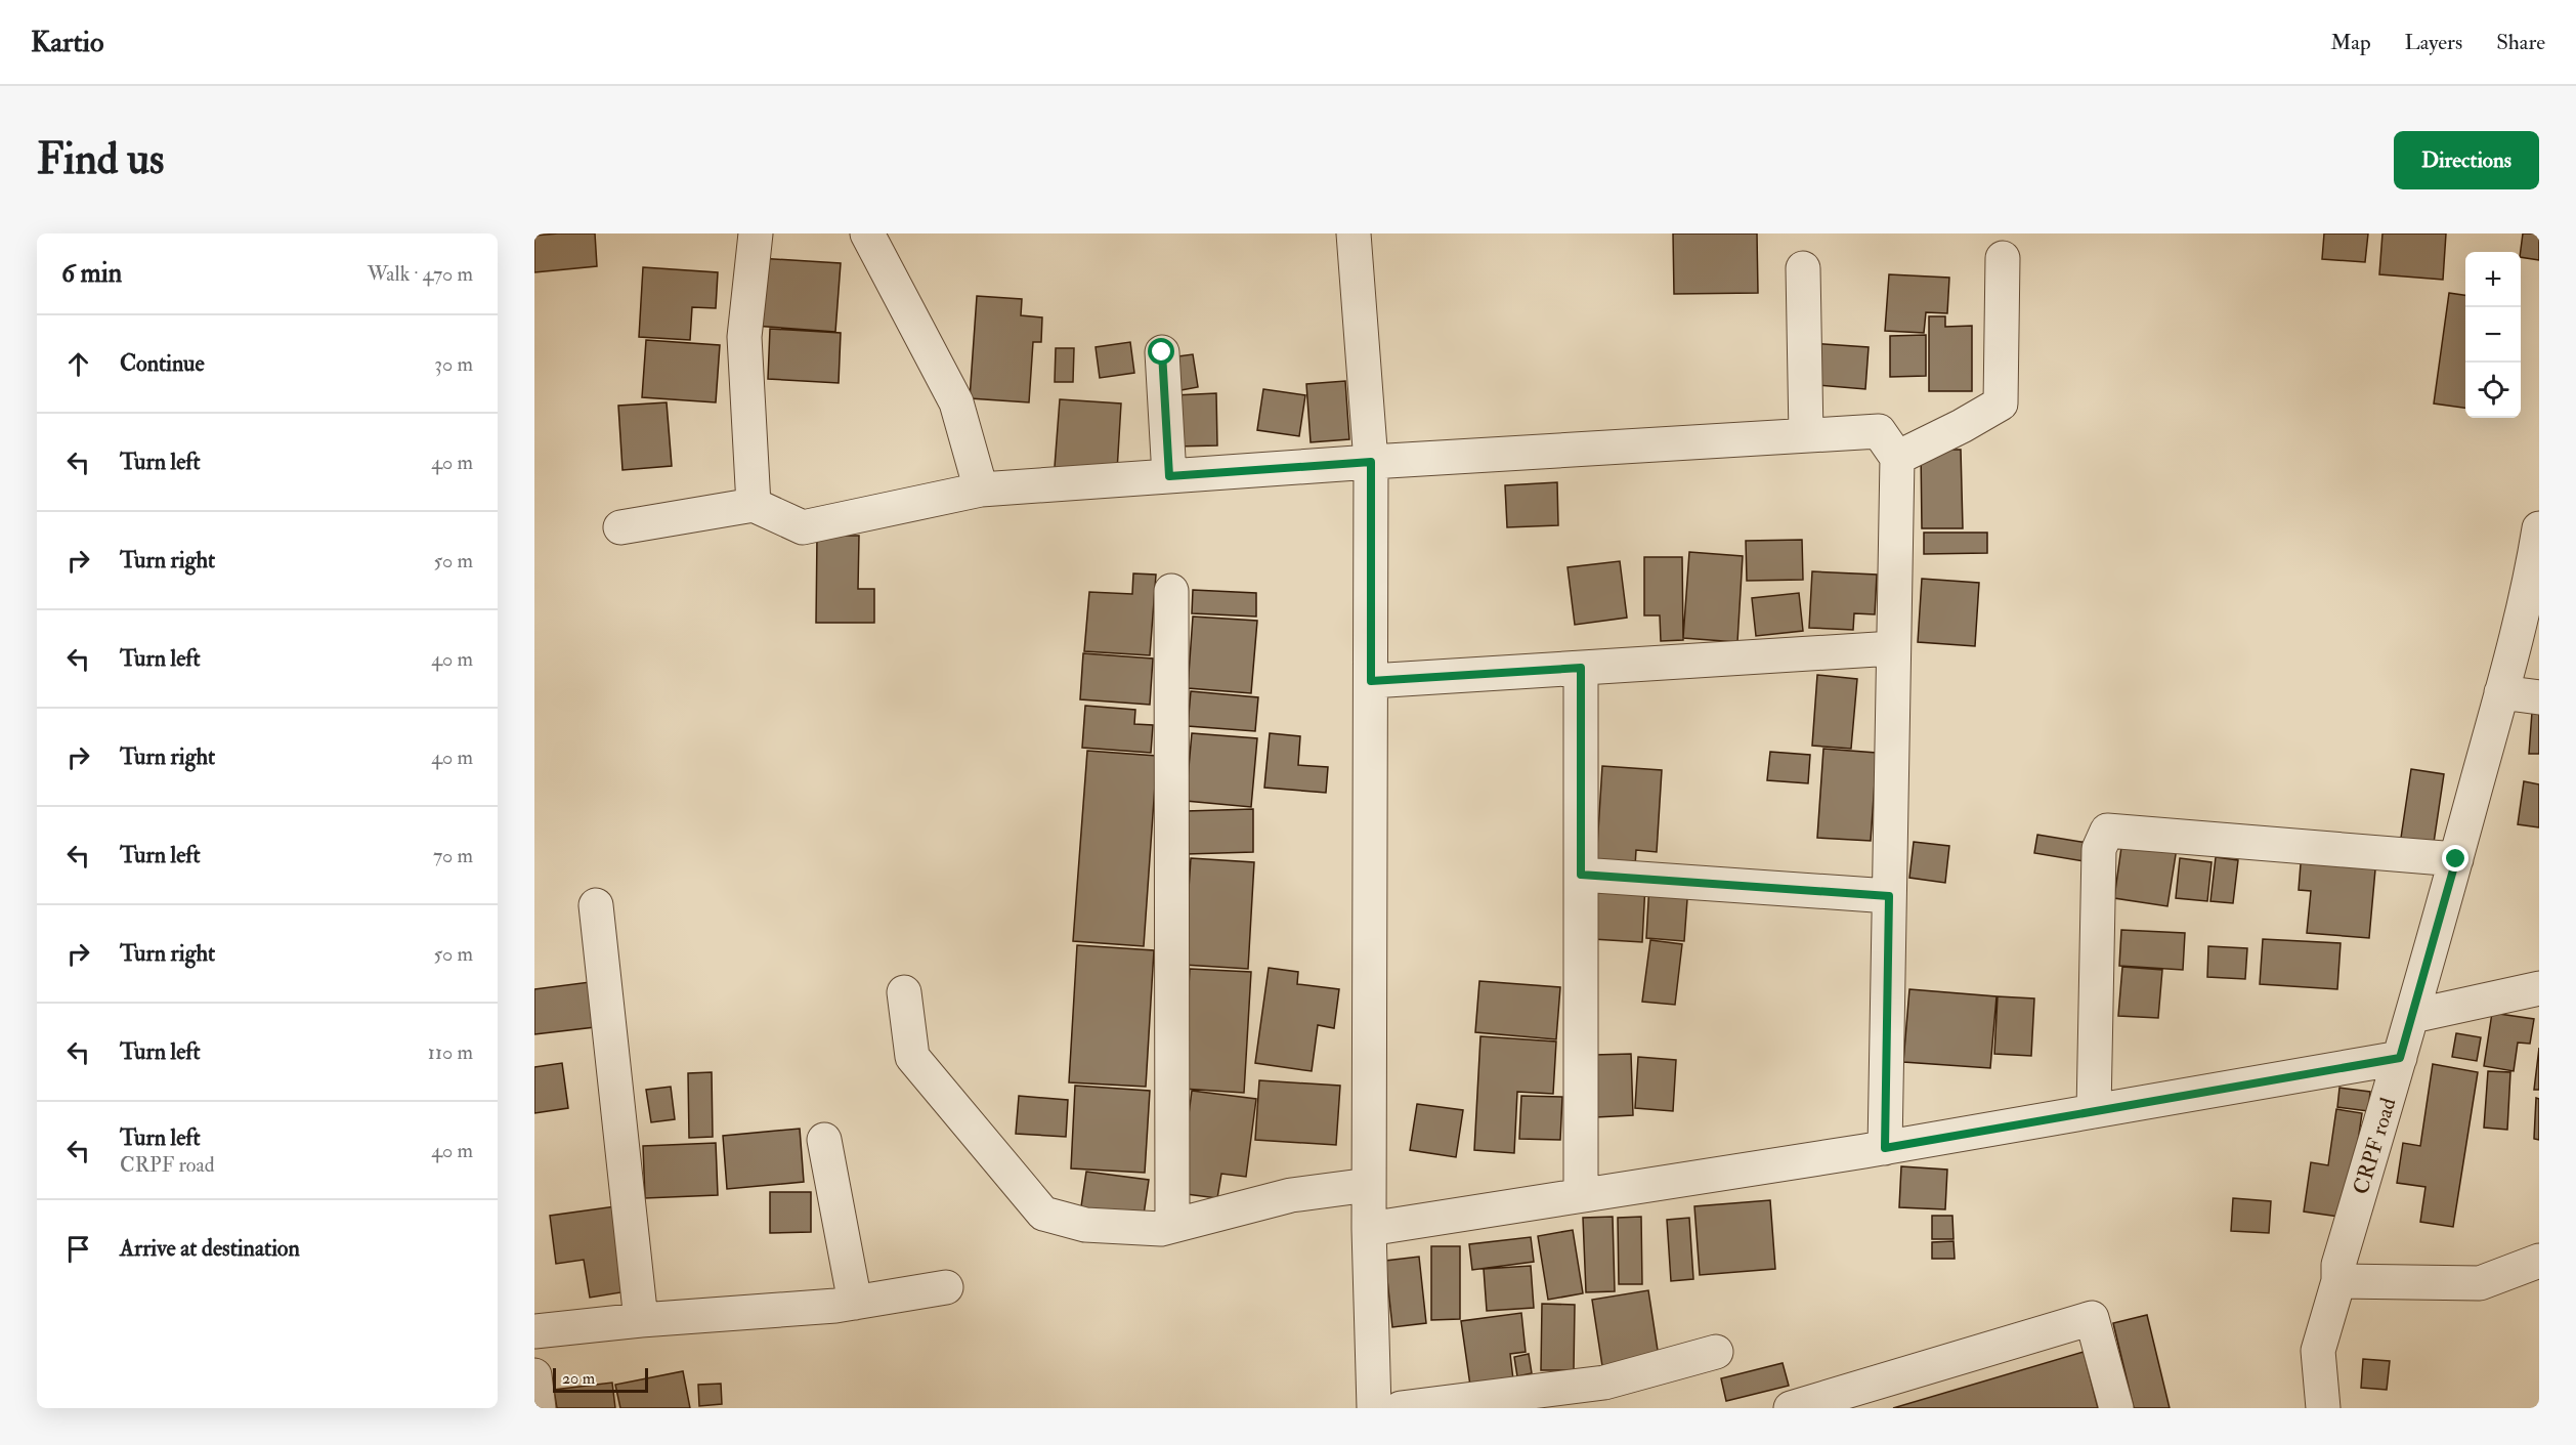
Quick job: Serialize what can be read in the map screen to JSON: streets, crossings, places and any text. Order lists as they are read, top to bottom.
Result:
{
  "streets": {
    "street": ["CRPF road"]
  },
  "scale_bar": "20 m",
  "page": {
    "header": "Kartio",
    "nav": ["Map", "Layers", "Share"],
    "buttons": "Directions",
    "title": "Find us",
    "heading": ["6 min", "Walk · 470 m"],
    "map_buttons": ["+", "−"],
    "list": [
      ["Continue", "30 m"],
      ["Turn left", "40 m"],
      ["Turn right", "50 m"],
      ["Turn left", "40 m"],
      ["Turn right", "40 m"],
      ["Turn left", "70 m"],
      ["Turn right", "50 m"],
      ["Turn left", "110 m"],
      ["Turn left", "CRPF road", "40 m"],
      "Arrive at destination"
    ],
    "scale": "20 m"
  }
}
